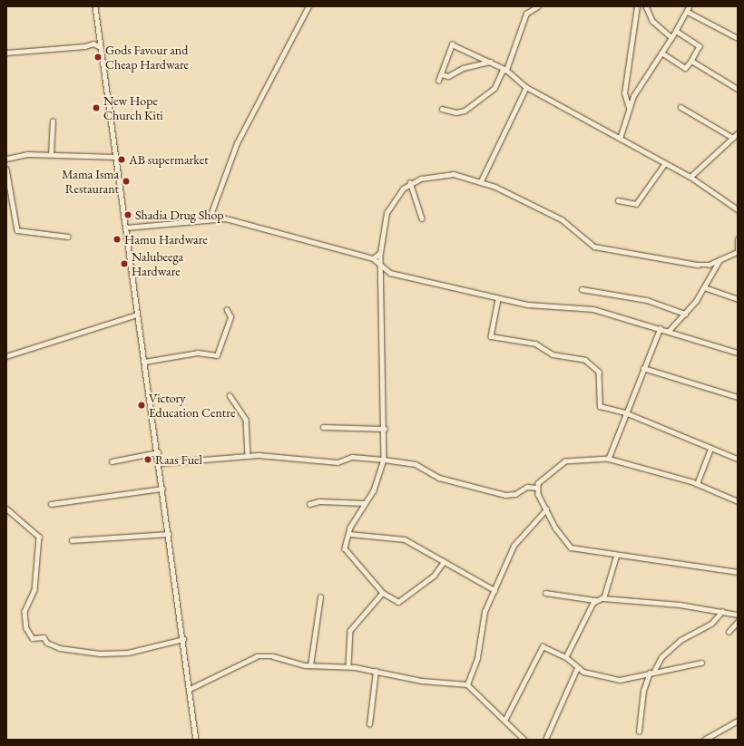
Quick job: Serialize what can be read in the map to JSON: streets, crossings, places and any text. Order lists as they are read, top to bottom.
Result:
{
  "places": [
    "Gods Favour and Cheap Hardware",
    "New Hope Church Kiti",
    "AB supermarket",
    "Mama Isma Restaurant",
    "Shadia Drug Shop",
    "Hamu Hardware",
    "Nalubeega Hardware",
    "Victory Education Centre",
    "Raas Fuel"
  ]
}
